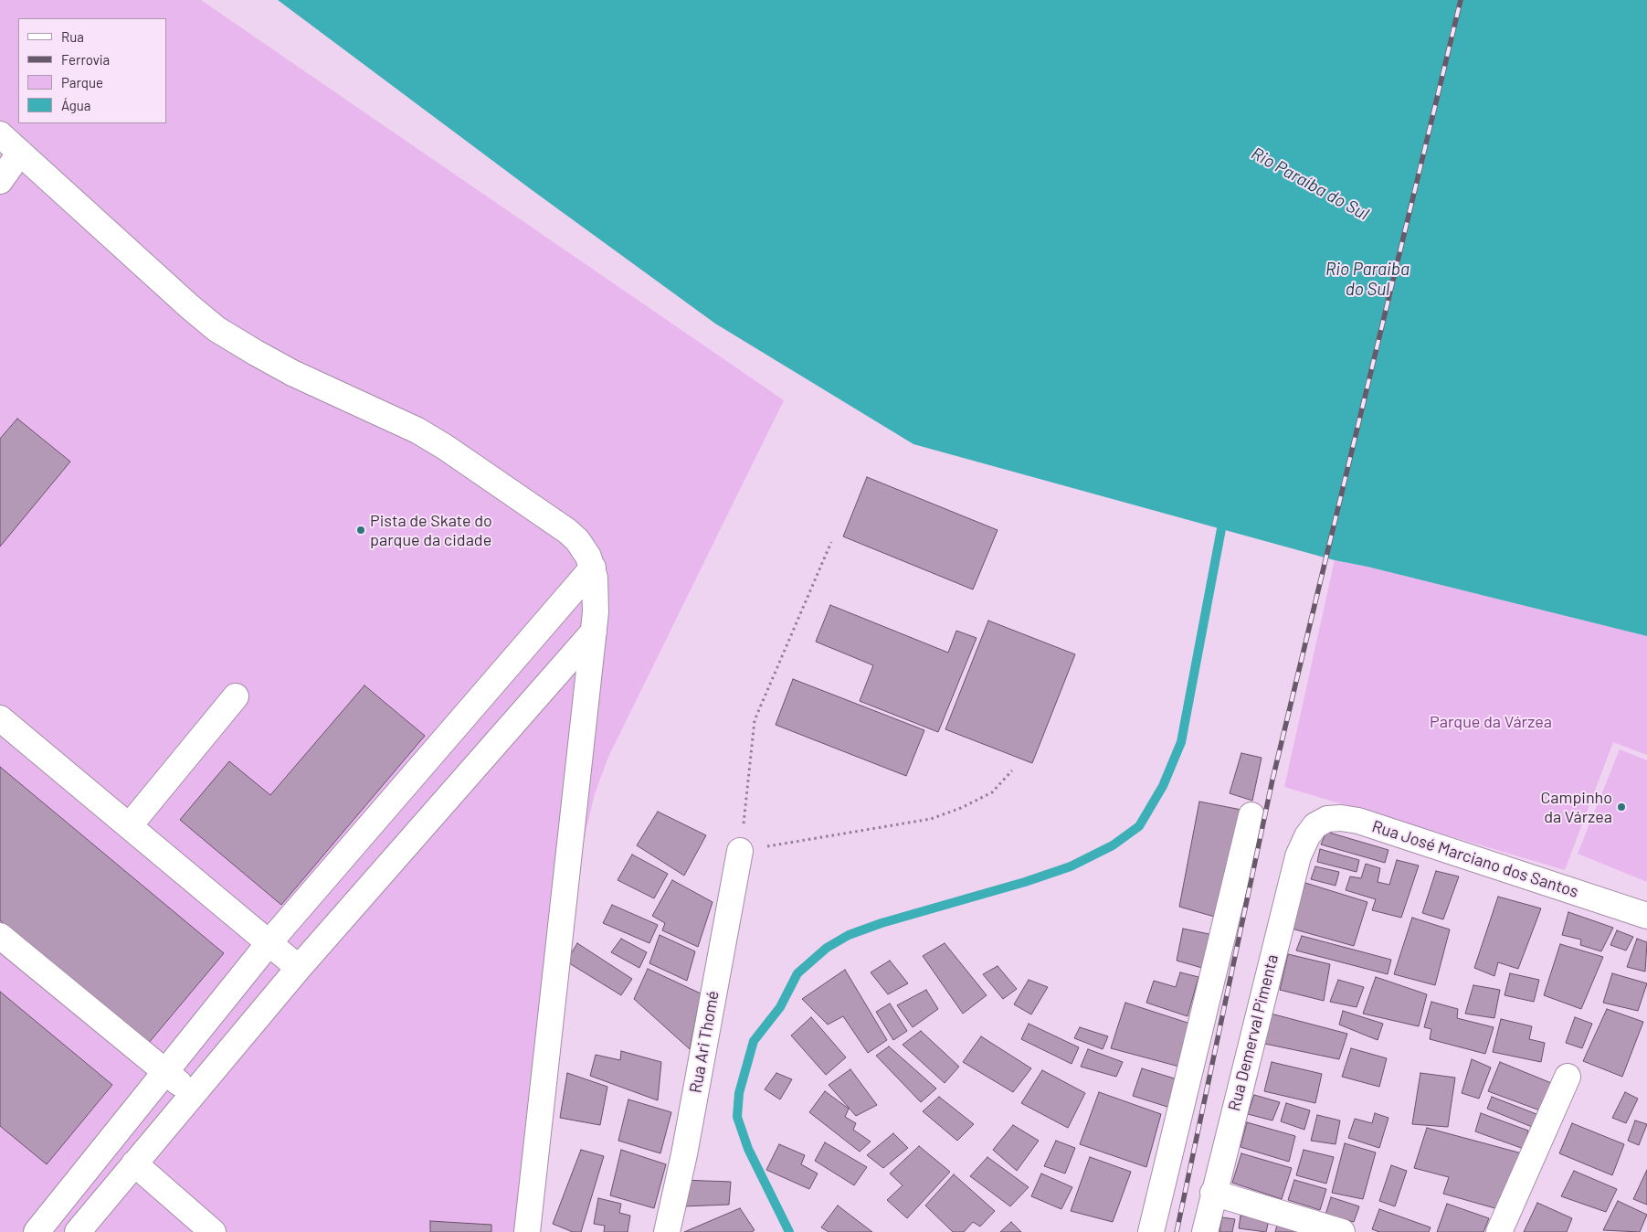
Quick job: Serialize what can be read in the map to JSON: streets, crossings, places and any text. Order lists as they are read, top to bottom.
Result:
{
  "streets": {
    "street": ["Rua José Marciano dos Santos", "Rua Demerval Pimenta", "Rua Ari Thomé"]
  },
  "crossings": [
    ["Rua José Marciano dos Santos", "Rua Demerval Pimenta"]
  ],
  "water": ["Rio Paraíba do Sul", "Rio Paraiba do Sul"],
  "parks": ["Parque da Várzea"],
  "places": ["Pista de Skate do parque da cidade", "Campinho da Várzea"],
  "legend": [
    "Rua",
    "Ferrovia",
    "Parque",
    "Água"
  ]
}
